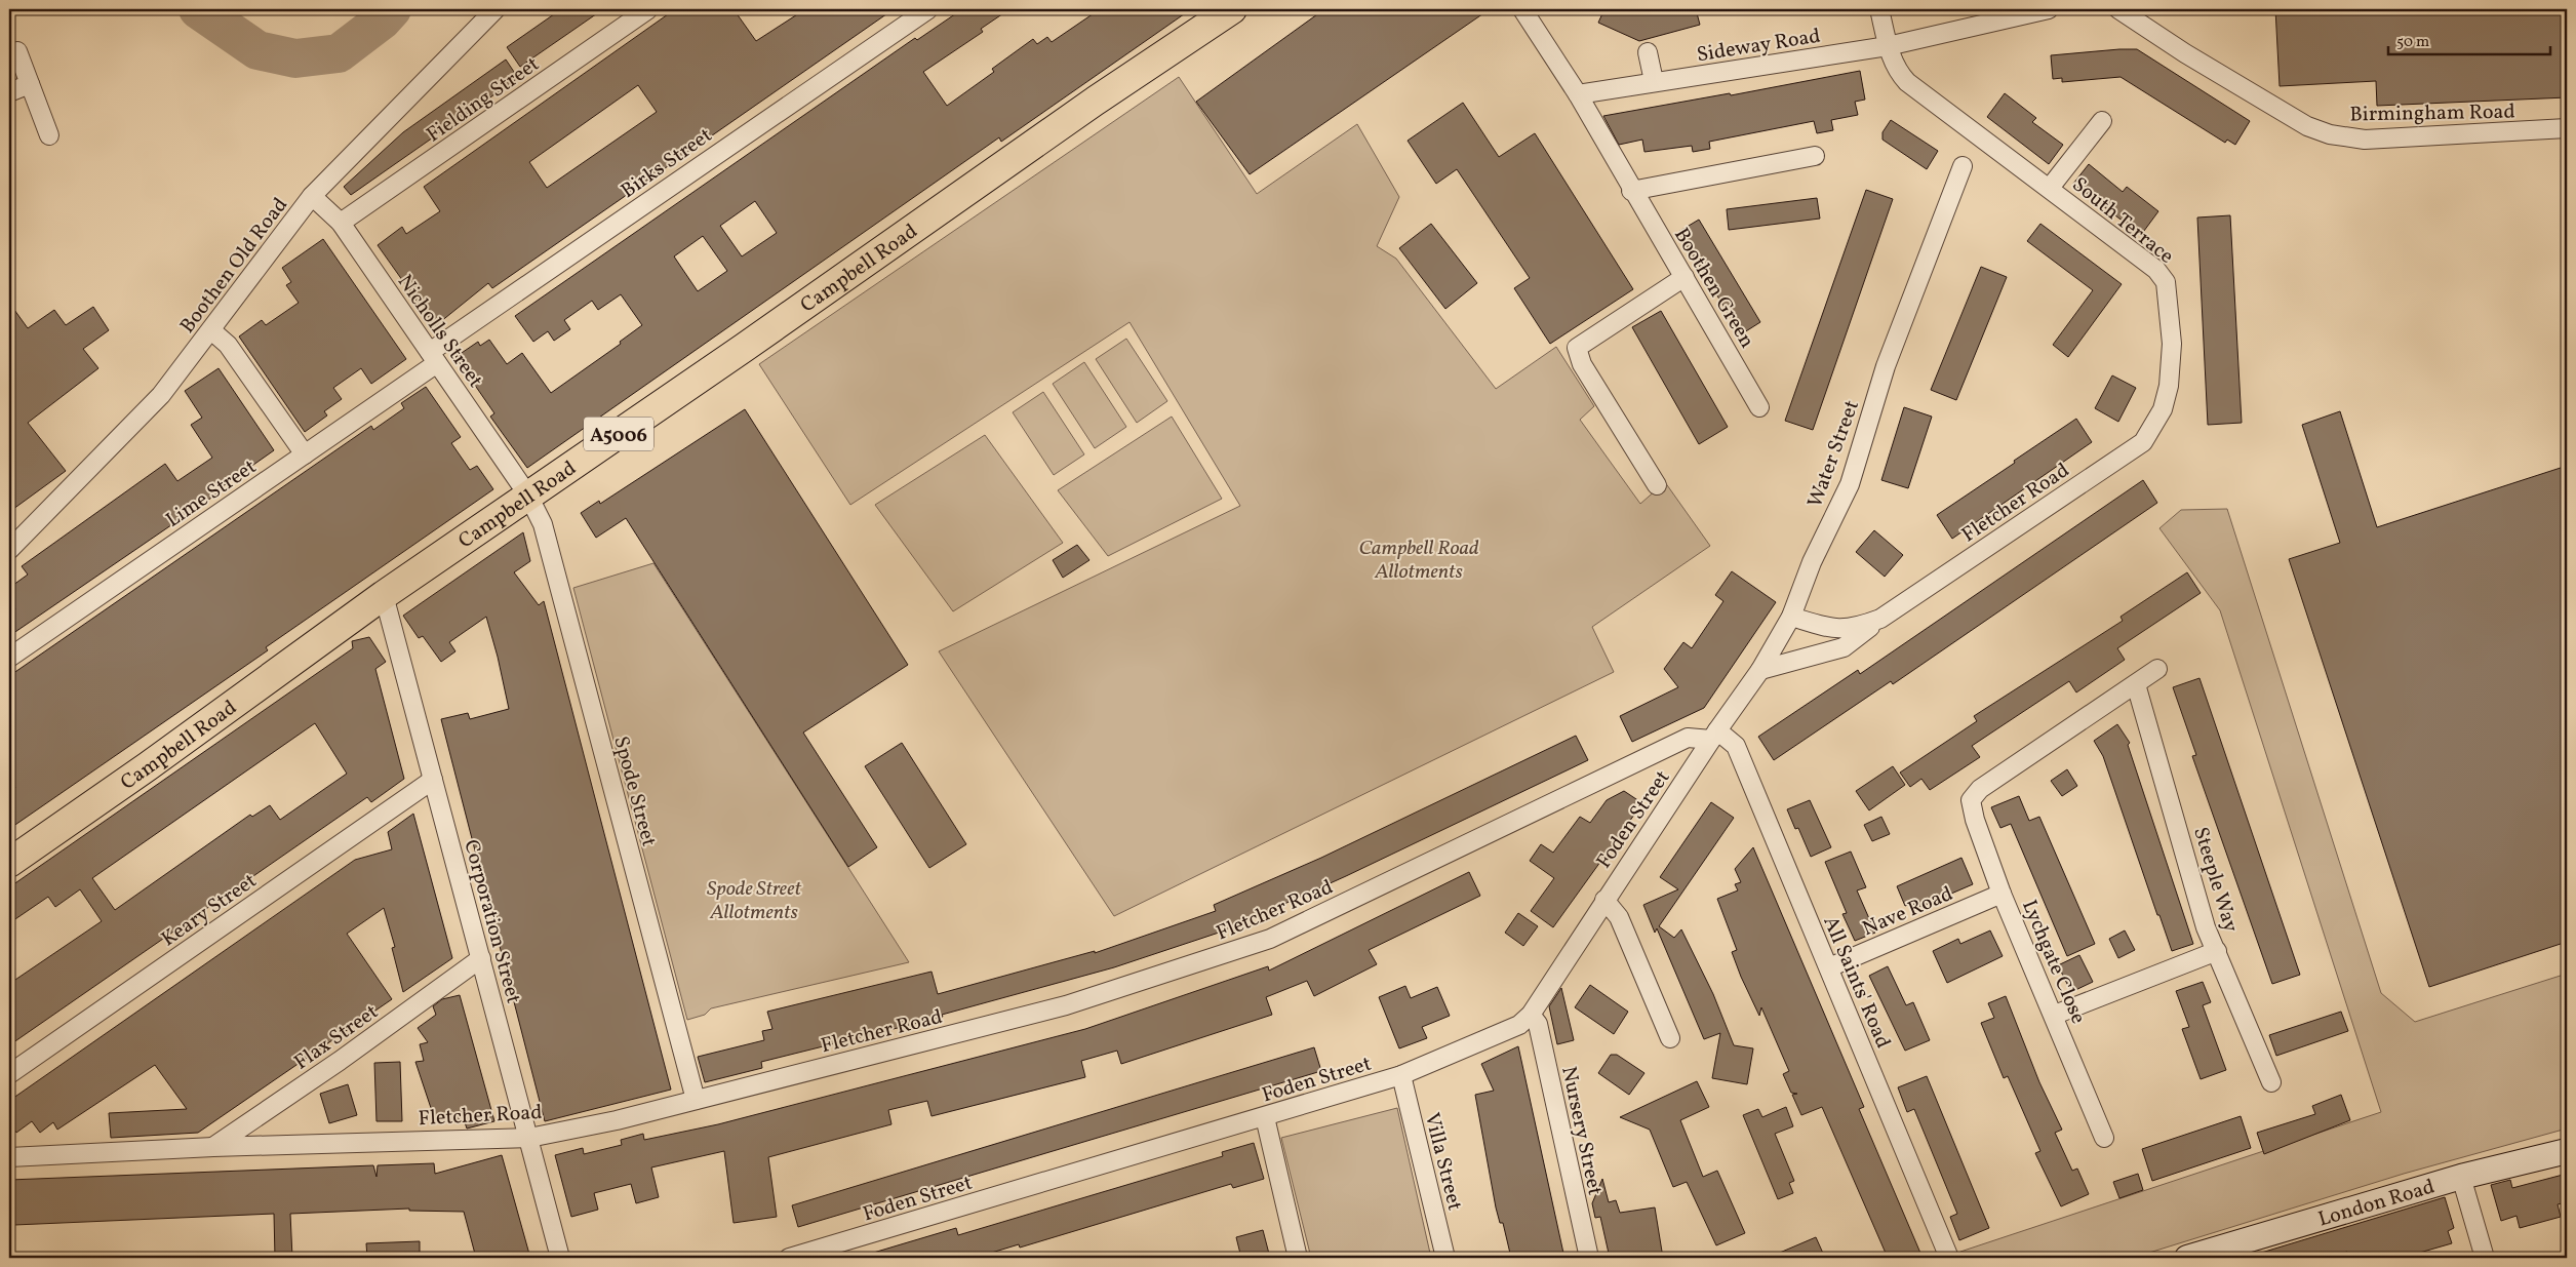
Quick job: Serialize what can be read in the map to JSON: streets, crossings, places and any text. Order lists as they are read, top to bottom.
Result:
{
  "streets": {
    "main road": ["Campbell Road", "A5006", "London Road"],
    "street": [
      "Sideway Road",
      "Fielding Street",
      "Birmingham Road",
      "Birks Street",
      "South Terrace",
      "Boothen Old Road",
      "Boothen Green",
      "Nicholls Street",
      "Water Street",
      "Lime Street",
      "Fletcher Road",
      "Spode Street",
      "Foden Street",
      "Steeple Way",
      "Keary Street",
      "Nave Road",
      "Corporation Street",
      "Lychgate Close",
      "All Saints' Road",
      "Flax Street",
      "Nursery Street",
      "Villa Street"
    ]
  },
  "crossings": [
    ["Sideway Road", "South Terrace"],
    ["Sideway Road", "Boothen Green"],
    ["Fielding Street", "Nicholls Street"],
    ["Birks Street", "Nicholls Street"],
    ["Birks Street", "Lime Street"],
    ["South Terrace", "Fletcher Road"],
    ["Boothen Old Road", "Nicholls Street"],
    ["Campbell Road", "Nicholls Street"],
    ["Campbell Road", "Spode Street"],
    ["Campbell Road", "Corporation Street"],
    ["Nicholls Street", "Lime Street"],
    ["Nicholls Street", "Spode Street"],
    ["Water Street", "Fletcher Road"],
    ["Water Street", "Foden Street"],
    ["Water Street", "All Saints' Road"],
    ["Fletcher Road", "Spode Street"],
    ["Fletcher Road", "Foden Street"],
    ["Fletcher Road", "Corporation Street"],
    ["Fletcher Road", "All Saints' Road"],
    ["Fletcher Road", "Flax Street"],
    ["Foden Street", "All Saints' Road"],
    ["Foden Street", "Nursery Street"],
    ["Foden Street", "Villa Street"],
    ["Steeple Way", "Lychgate Close"],
    ["Keary Street", "Corporation Street"],
    ["Nave Road", "Lychgate Close"],
    ["Nave Road", "All Saints' Road"],
    ["Corporation Street", "Flax Street"]
  ],
  "parks": ["Campbell Road Allotments", "Spode Street Allotments"],
  "scale_bar": "50 m"
}
